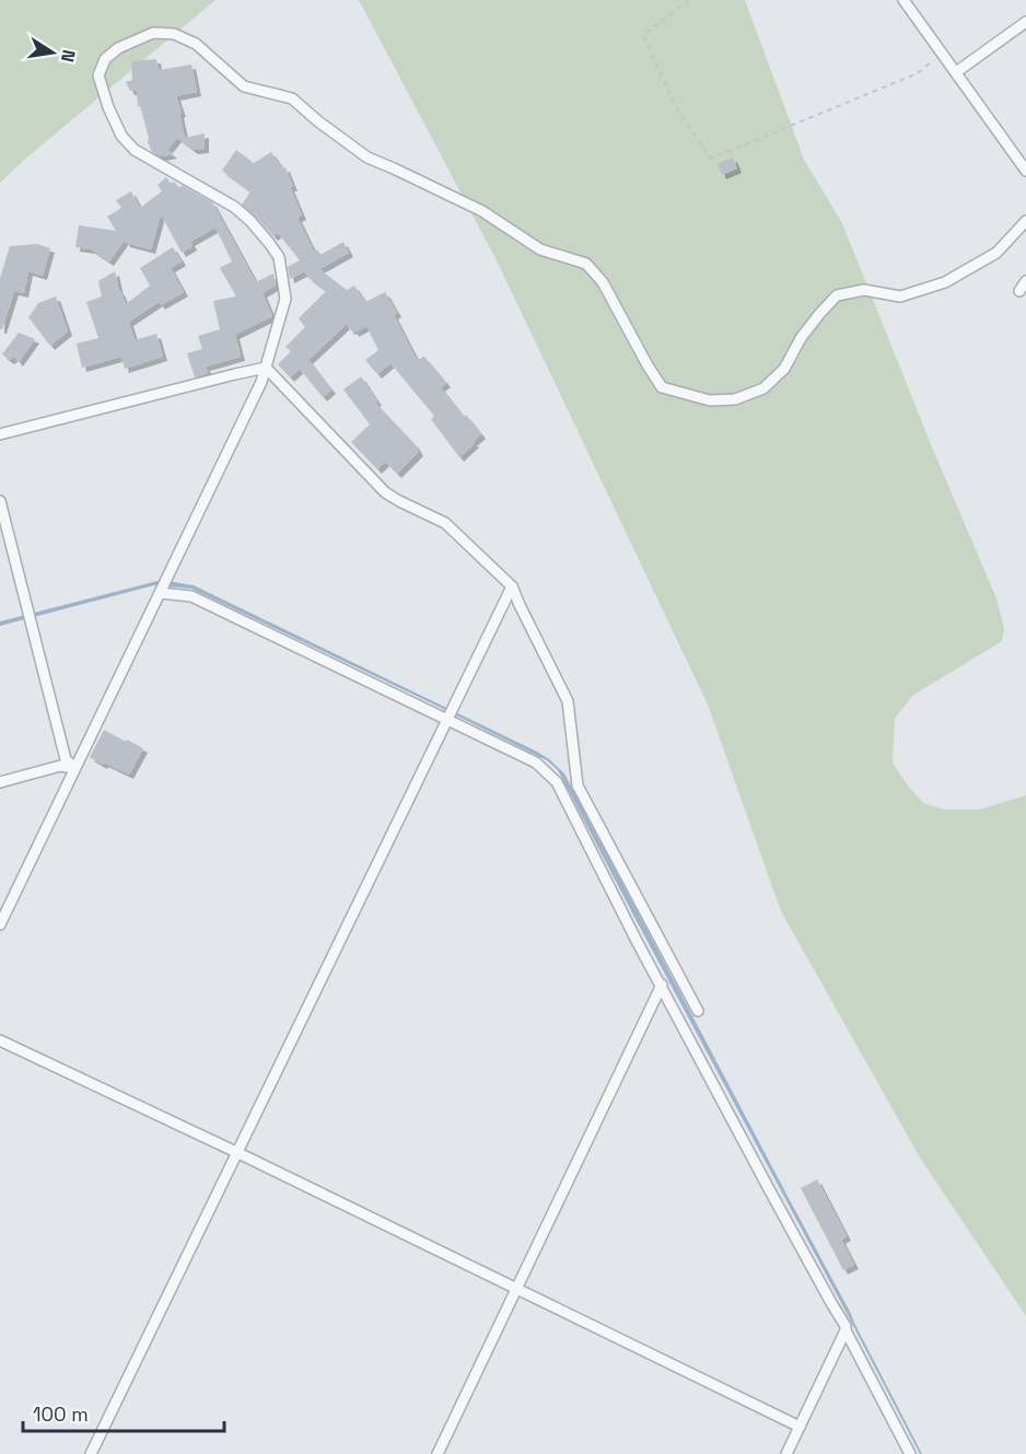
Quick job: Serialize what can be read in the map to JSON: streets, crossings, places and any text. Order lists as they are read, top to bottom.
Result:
{
  "scale_bar": "100 m",
  "north": "right"
}
